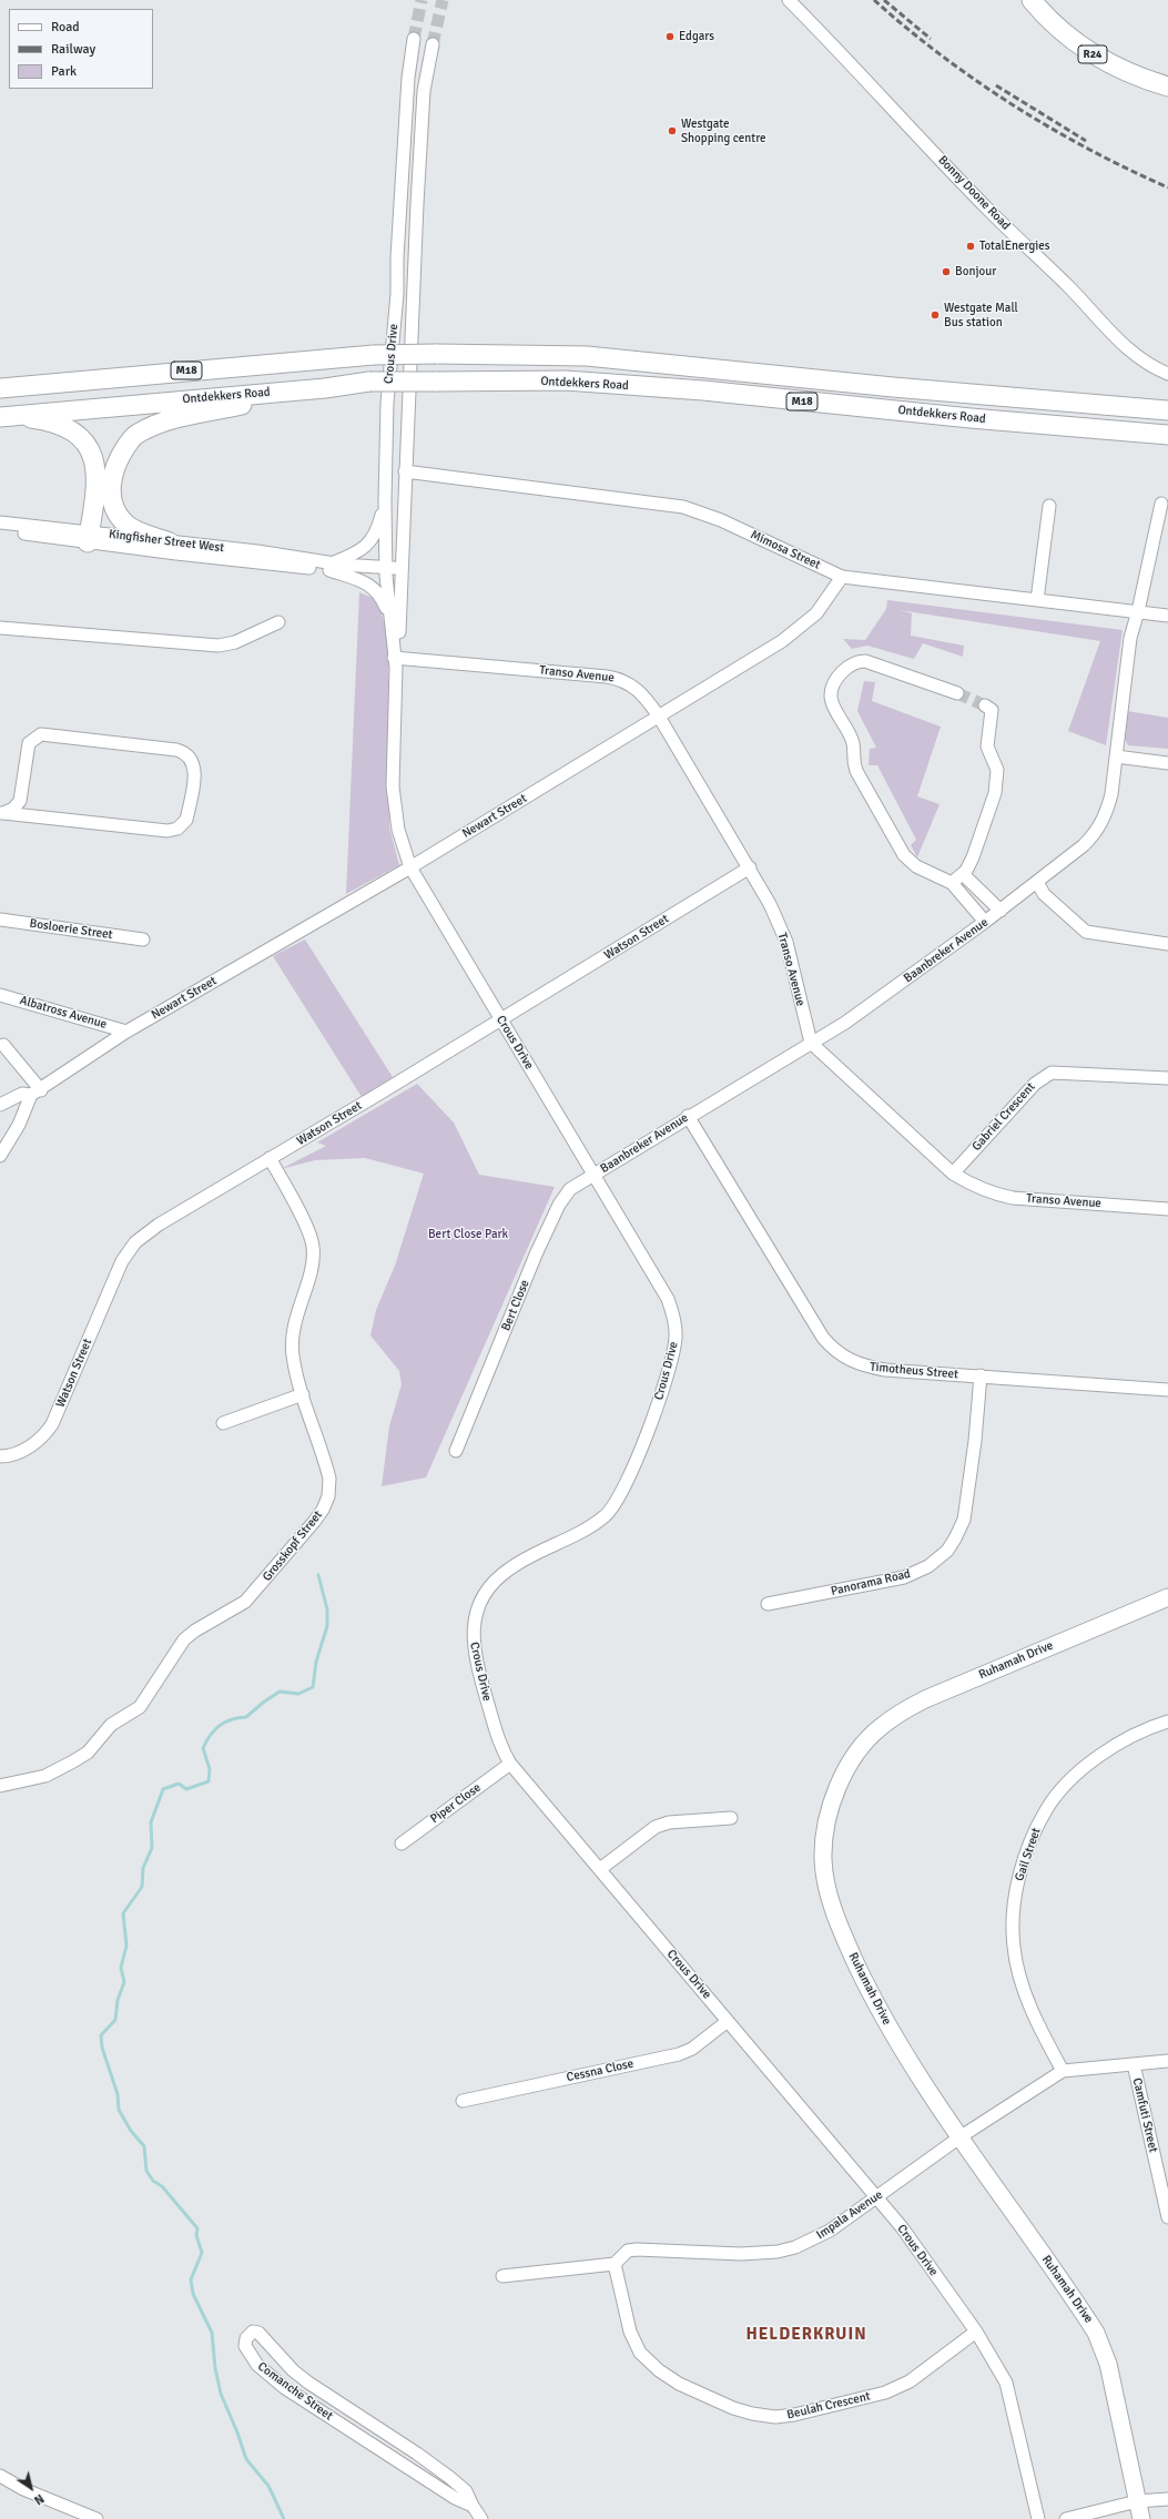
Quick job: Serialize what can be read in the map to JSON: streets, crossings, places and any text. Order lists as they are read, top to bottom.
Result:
{
  "streets": {
    "main road": ["R24", "M18", "Ontdekkers Road"],
    "street": [
      "Bonny Doone Road",
      "Crous Drive",
      "Kingfisher Street West",
      "Mimosa Street",
      "Transo Avenue",
      "Newart Street",
      "Bosloerie Street",
      "Watson Street",
      "Baanbreker Avenue",
      "Albatross Avenue",
      "Gabriel Crescent",
      "Bert Close",
      "Timotheus Street",
      "Grosskopf Street",
      "Panorama Road",
      "Ruhamah Drive",
      "Piper Close",
      "Gail Street",
      "Cessna Close",
      "Camfuti Street",
      "Impala Avenue",
      "Comanche Street",
      "Beulah Crescent"
    ]
  },
  "crossings": [
    ["Crous Drive", "Kingfisher Street West"],
    ["Crous Drive", "Mimosa Street"],
    ["Crous Drive", "Transo Avenue"],
    ["Crous Drive", "Newart Street"],
    ["Crous Drive", "Watson Street"],
    ["Crous Drive", "Baanbreker Avenue"],
    ["Crous Drive", "Bert Close"],
    ["Crous Drive", "Piper Close"],
    ["Crous Drive", "Cessna Close"],
    ["Crous Drive", "Impala Avenue"],
    ["Crous Drive", "Beulah Crescent"],
    ["Mimosa Street", "Newart Street"],
    ["Mimosa Street", "Baanbreker Avenue"],
    ["Transo Avenue", "Newart Street"],
    ["Transo Avenue", "Watson Street"],
    ["Transo Avenue", "Baanbreker Avenue"],
    ["Transo Avenue", "Gabriel Crescent"],
    ["Newart Street", "Albatross Avenue"],
    ["Watson Street", "Grosskopf Street"],
    ["Baanbreker Avenue", "Bert Close"],
    ["Baanbreker Avenue", "Timotheus Street"],
    ["Timotheus Street", "Panorama Road"],
    ["Ruhamah Drive", "Impala Avenue"],
    ["Gail Street", "Impala Avenue"],
    ["Impala Avenue", "Beulah Crescent"]
  ],
  "districts": ["HELDERKRUIN"],
  "parks": ["Bert Close Park"],
  "places": [
    "Edgars",
    "Westgate Shopping centre",
    "TotalEnergies",
    "Bonjour",
    "Westgate Mall Bus station"
  ],
  "legend": ["Road", "Railway", "Park"],
  "north": "bottom right"
}
